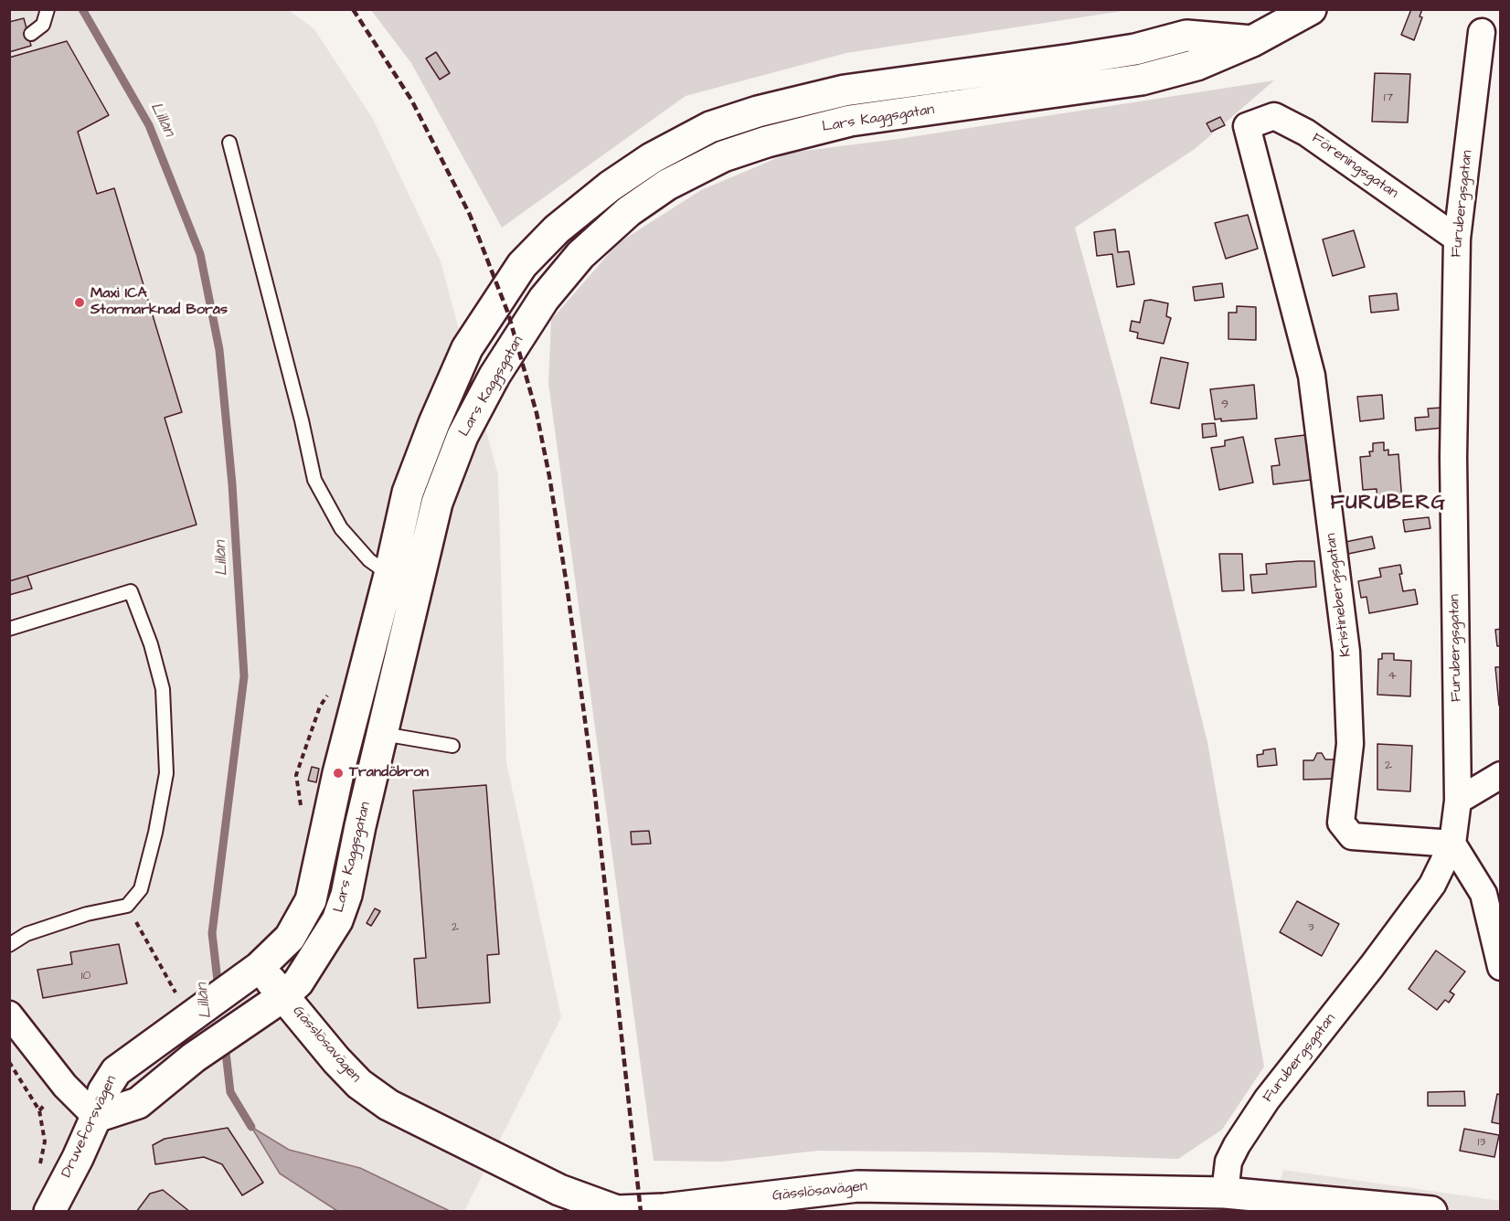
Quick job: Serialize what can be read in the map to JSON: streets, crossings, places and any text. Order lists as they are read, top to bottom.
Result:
{
  "streets": {
    "street": [
      "Lars Kaggsgatan",
      "Föreningsgatan",
      "Furubergsgatan",
      "Kristinebergsgatan",
      "Gässlösavägen",
      "Druveforsvägen"
    ]
  },
  "crossings": [
    ["Lars Kaggsgatan", "Gässlösavägen"],
    ["Lars Kaggsgatan", "Druveforsvägen"],
    ["Föreningsgatan", "Furubergsgatan"],
    ["Föreningsgatan", "Kristinebergsgatan"],
    ["Furubergsgatan", "Kristinebergsgatan"],
    ["Furubergsgatan", "Gässlösavägen"],
    ["Gässlösavägen", "Druveforsvägen"]
  ],
  "districts": ["FURUBERG"],
  "water": ["Lillån"],
  "places": ["Maxi ICA Stormarknad Borås", "Trandöbron"],
  "house_numbers": [
    "17",
    "9",
    "4",
    "2",
    "2",
    "3",
    "10",
    "13"
  ]
}
